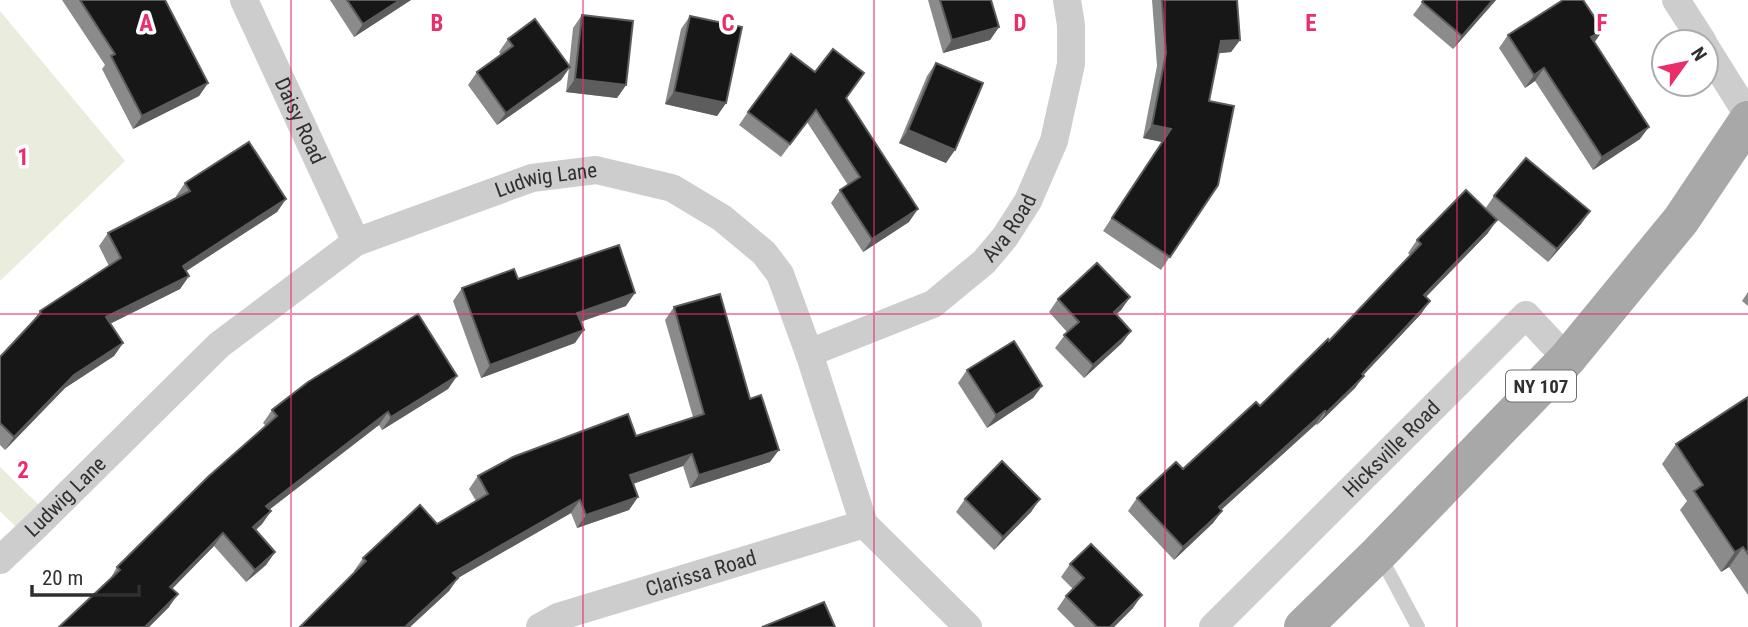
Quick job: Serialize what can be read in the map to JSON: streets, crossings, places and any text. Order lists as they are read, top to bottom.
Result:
{
  "streets": {
    "main road": ["NY 107"],
    "street": [
      "Daisy Road",
      "Ludwig Lane",
      "Ava Road",
      "Hicksville Road",
      "Clarissa Road"
    ]
  },
  "crossings": [
    ["Daisy Road", "Ludwig Lane"],
    ["Ludwig Lane", "Ava Road"],
    ["Ludwig Lane", "Clarissa Road"],
    ["NY 107", "Hicksville Road"]
  ],
  "scale_bar": "20 m",
  "north": "top right",
  "grid": {
    "columns": [
      "A",
      "B",
      "C",
      "D",
      "E",
      "F"
    ],
    "rows": ["1", "2"]
  }
}
